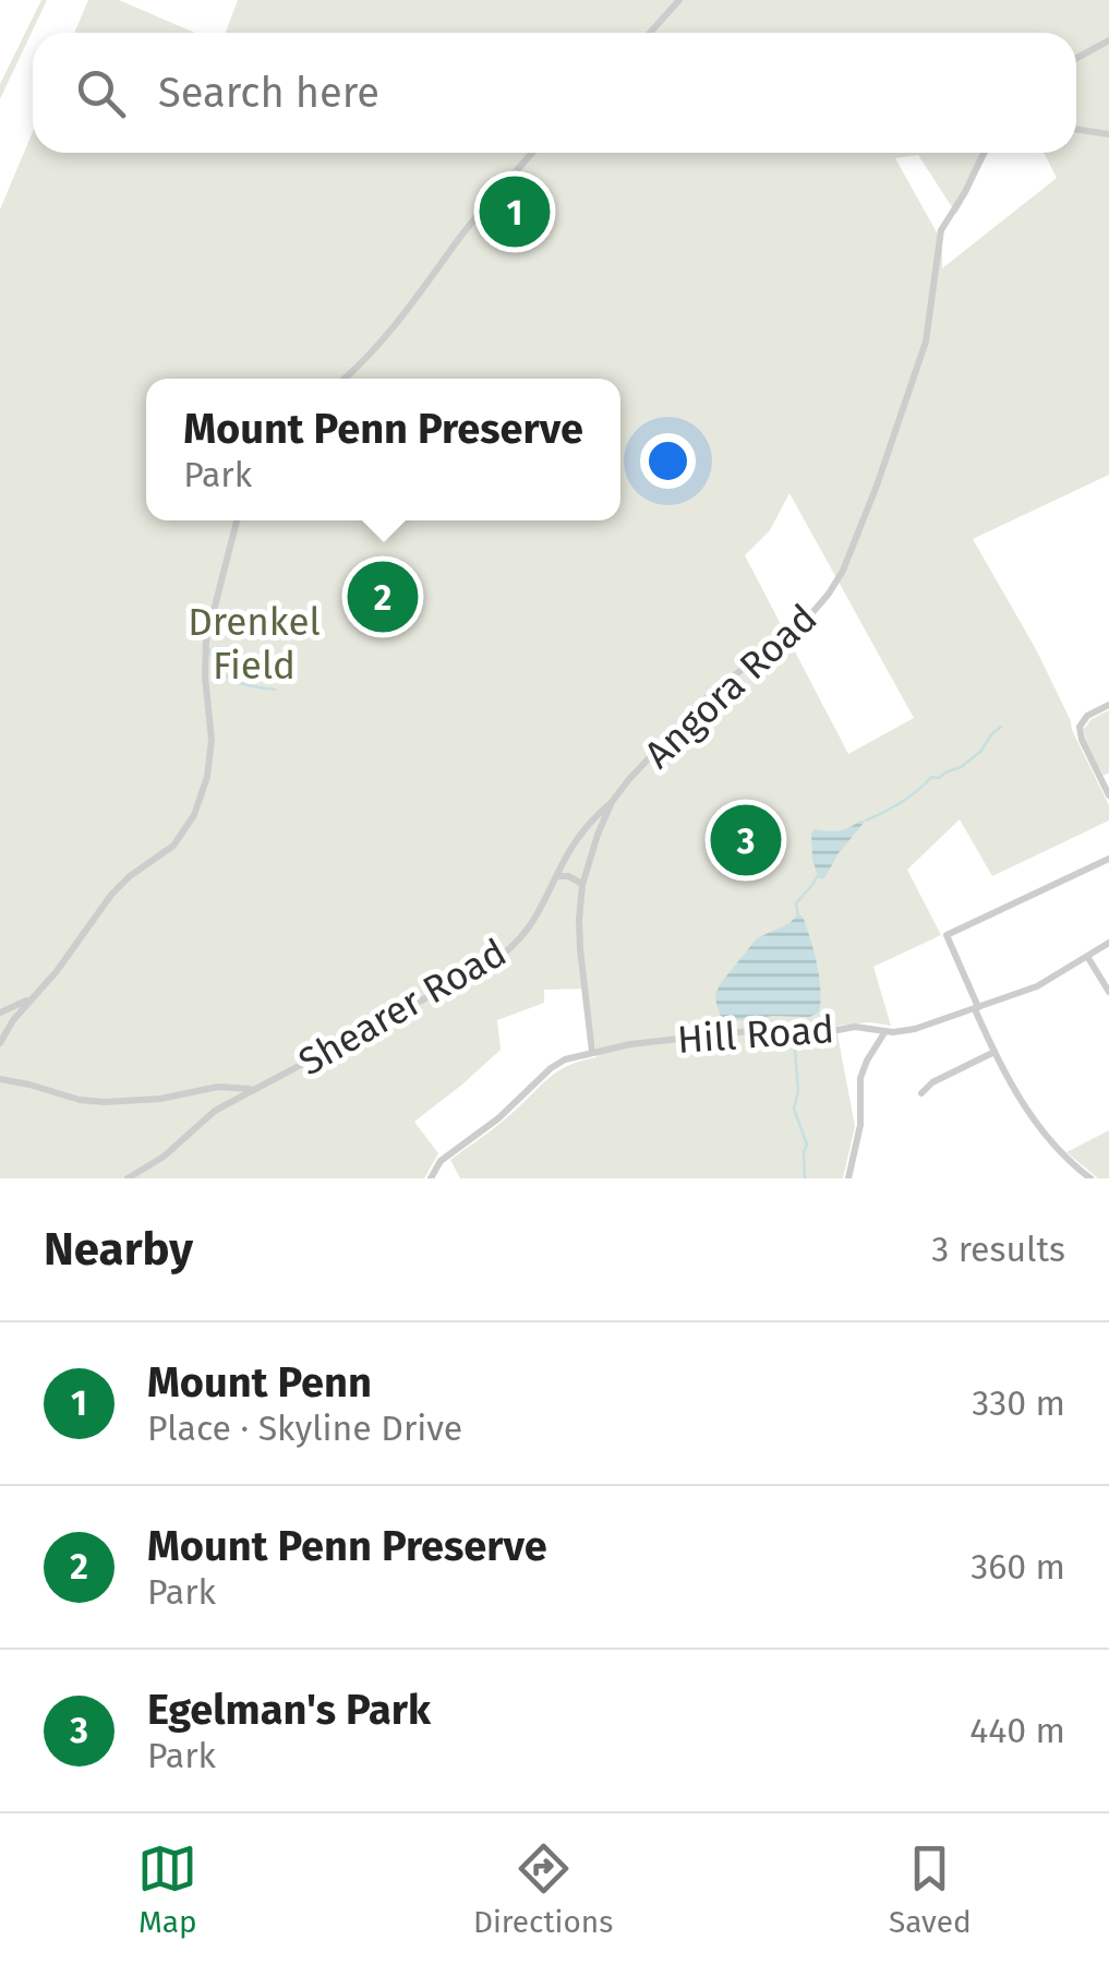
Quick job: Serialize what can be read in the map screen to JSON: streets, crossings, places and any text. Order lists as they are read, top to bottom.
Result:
{
  "streets": {
    "street": ["Angora Road", "Shearer Road", "Hill Road"]
  },
  "crossings": [
    ["Angora Road", "Shearer Road"],
    ["Angora Road", "Hill Road"]
  ],
  "parks": ["Drenkel Field"],
  "page": {
    "search": "Search here",
    "pins": ["1", "2", "3"],
    "popup": ["Mount Penn Preserve", "Park"],
    "heading": ["Nearby", "3 results"],
    "list": [
      {
        "mark": "1",
        "name": "Mount Penn",
        "note": "Place · Skyline Drive",
        "value": "330 m"
      },
      {
        "mark": "2",
        "name": "Mount Penn Preserve",
        "note": "Park",
        "value": "360 m"
      },
      {
        "mark": "3",
        "name": "Egelman's Park",
        "note": "Park",
        "value": "440 m"
      }
    ],
    "nav": ["Map", "Directions", "Saved"]
  }
}
